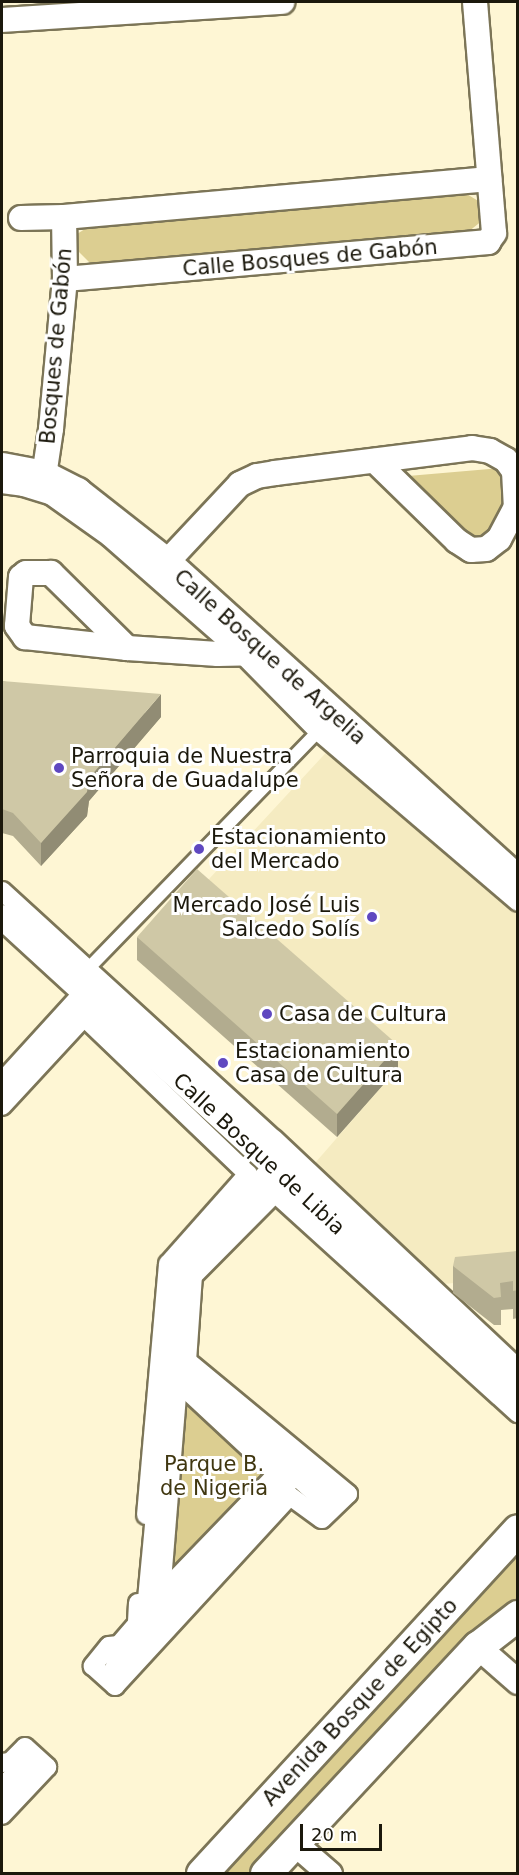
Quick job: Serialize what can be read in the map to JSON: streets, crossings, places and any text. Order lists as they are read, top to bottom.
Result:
{
  "streets": {
    "street": [
      "Calle Bosques de Gabón",
      "Bosques de Gabón",
      "Calle Bosque de Argelia",
      "Calle Bosque de Libia",
      "Avenida Bosque de Egipto"
    ]
  },
  "crossings": [
    ["Calle Bosques de Gabón", "Bosques de Gabón"],
    ["Bosques de Gabón", "Calle Bosque de Argelia"]
  ],
  "parks": ["Parque B. de Nigeria"],
  "places": [
    "Parroquia de Nuestra Señora de Guadalupe",
    "Estacionamiento del Mercado",
    "Mercado José Luis Salcedo Solís",
    "Casa de Cultura",
    "Estacionamiento Casa de Cultura"
  ],
  "scale_bar": "20 m"
}
